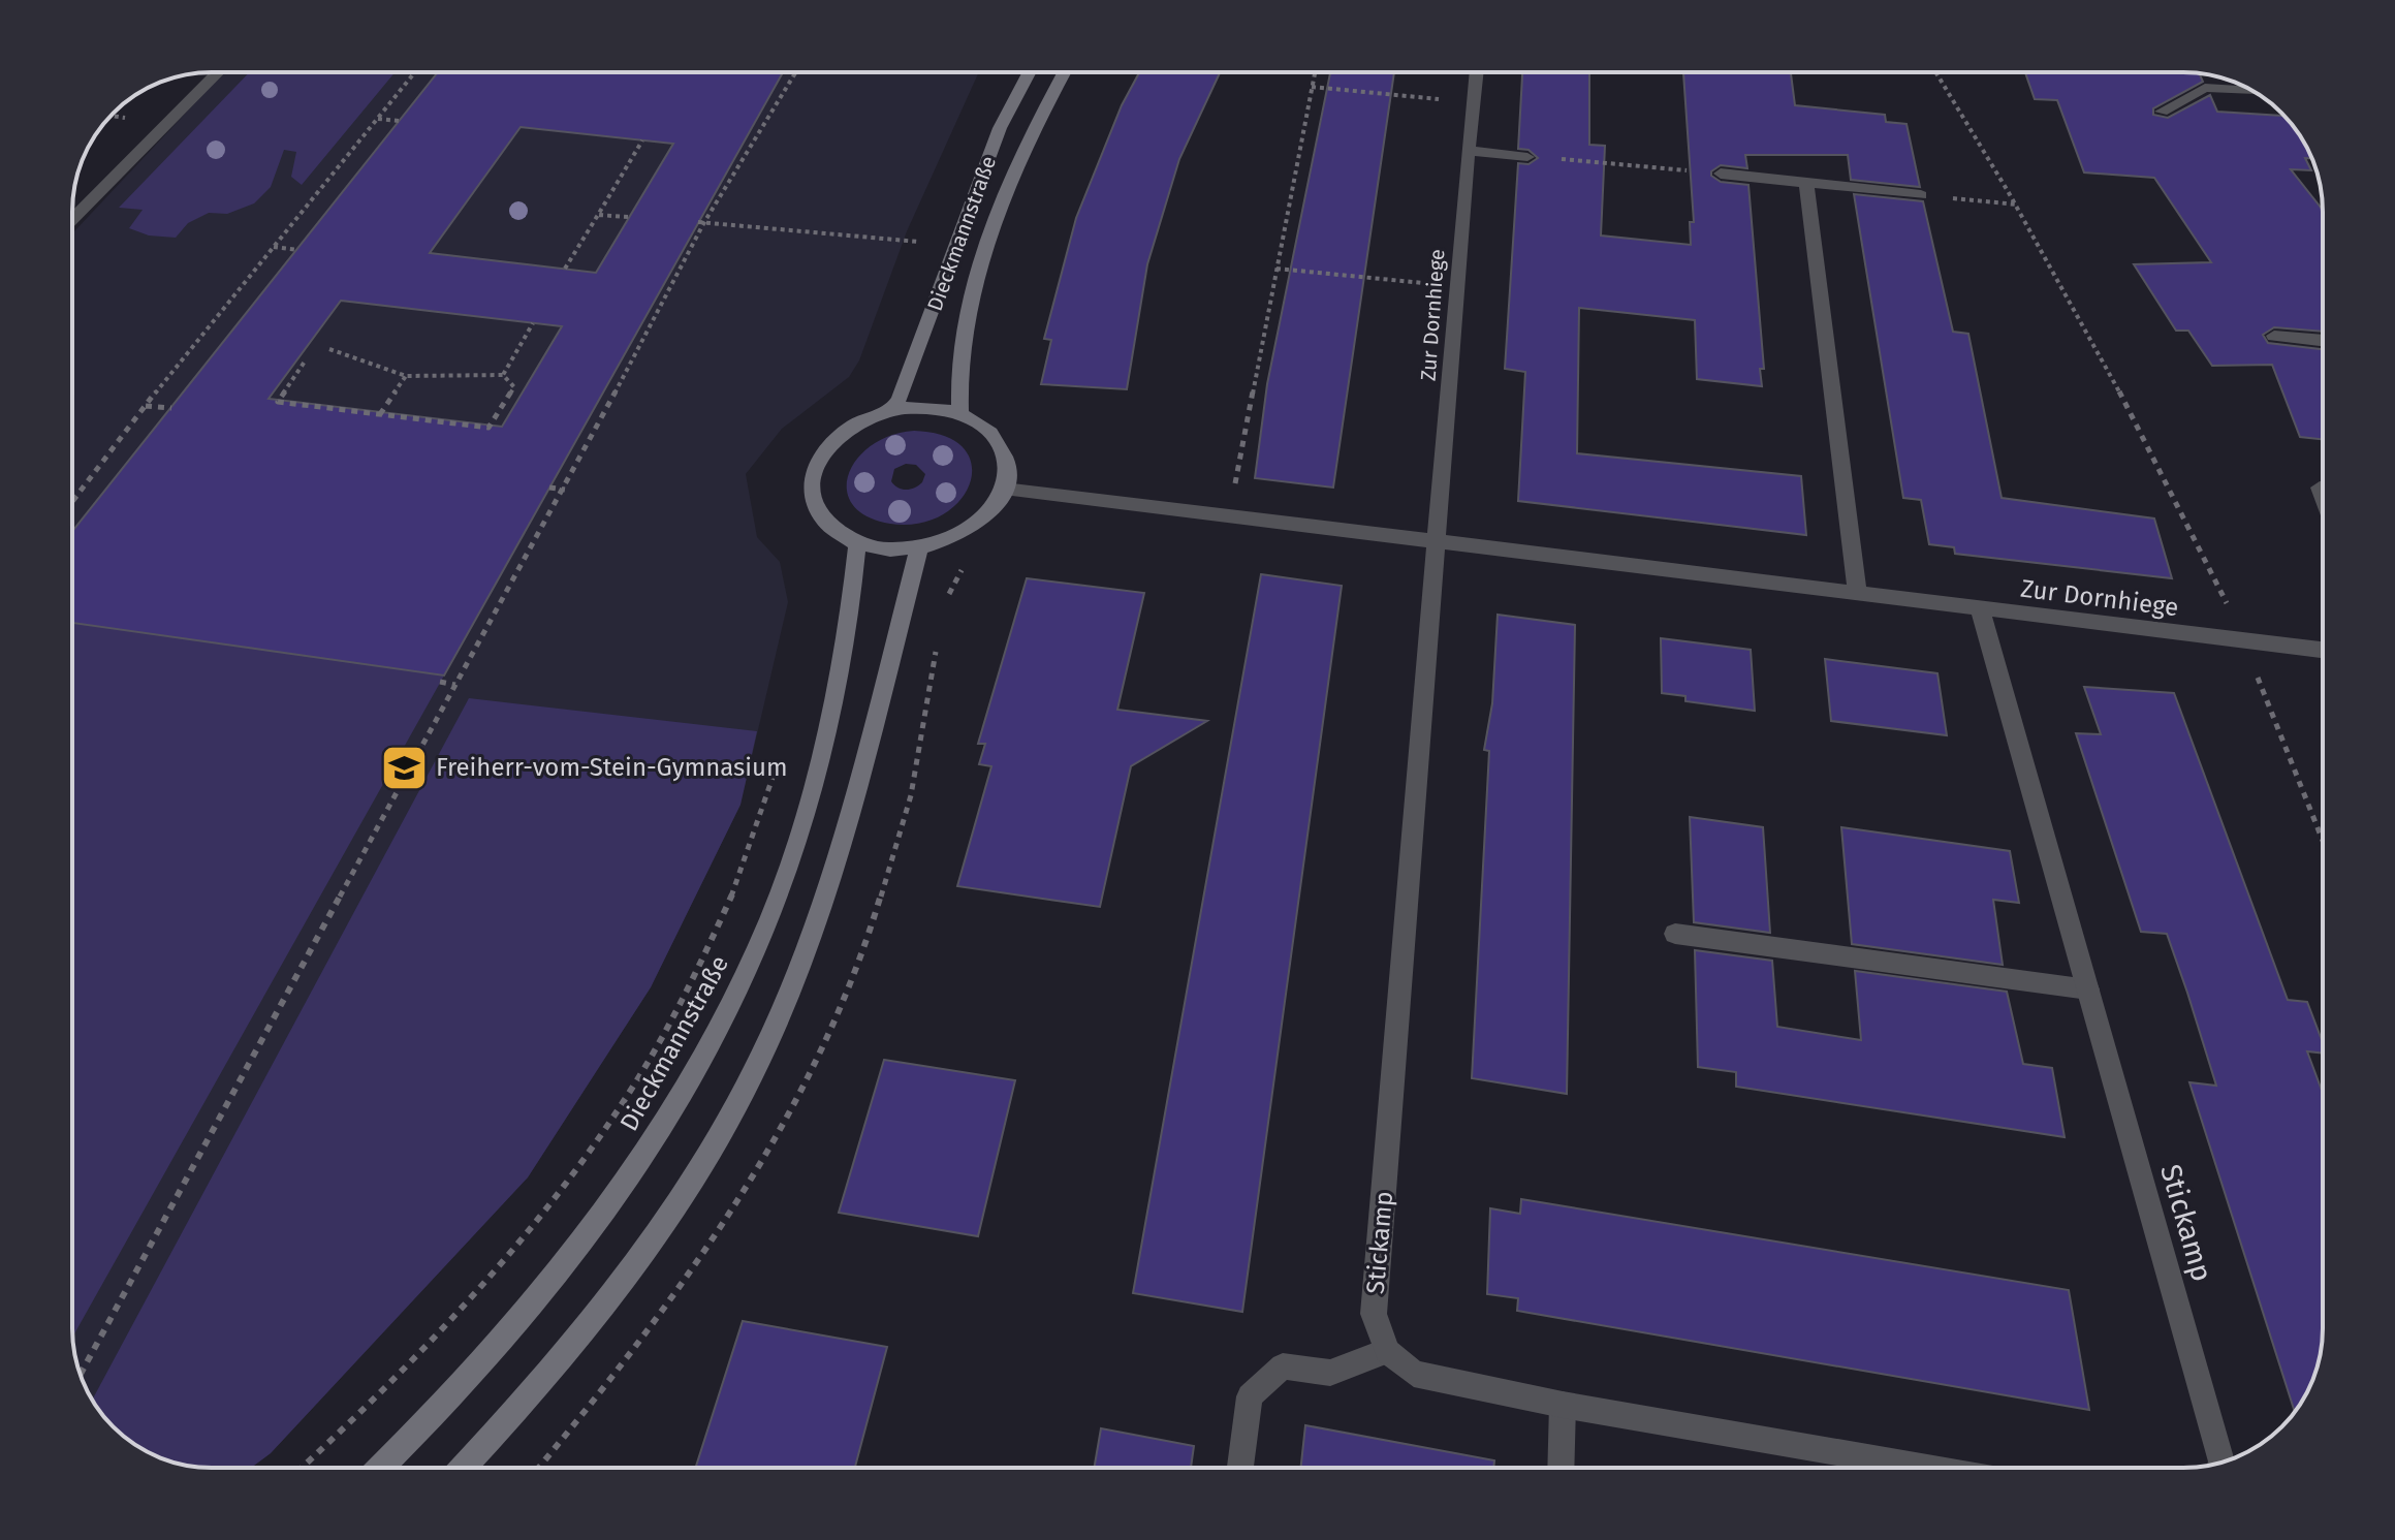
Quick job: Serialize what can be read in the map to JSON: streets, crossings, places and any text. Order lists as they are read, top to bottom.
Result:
{
  "streets": {
    "street": ["Dieckmannstraße", "Zur Dornhiege", "Stickamp"]
  },
  "crossings": [
    ["Dieckmannstraße", "Zur Dornhiege"],
    ["Zur Dornhiege", "Stickamp"]
  ],
  "places": {
    "school or university": ["Freiherr-vom-Stein-Gymnasium"]
  }
}
